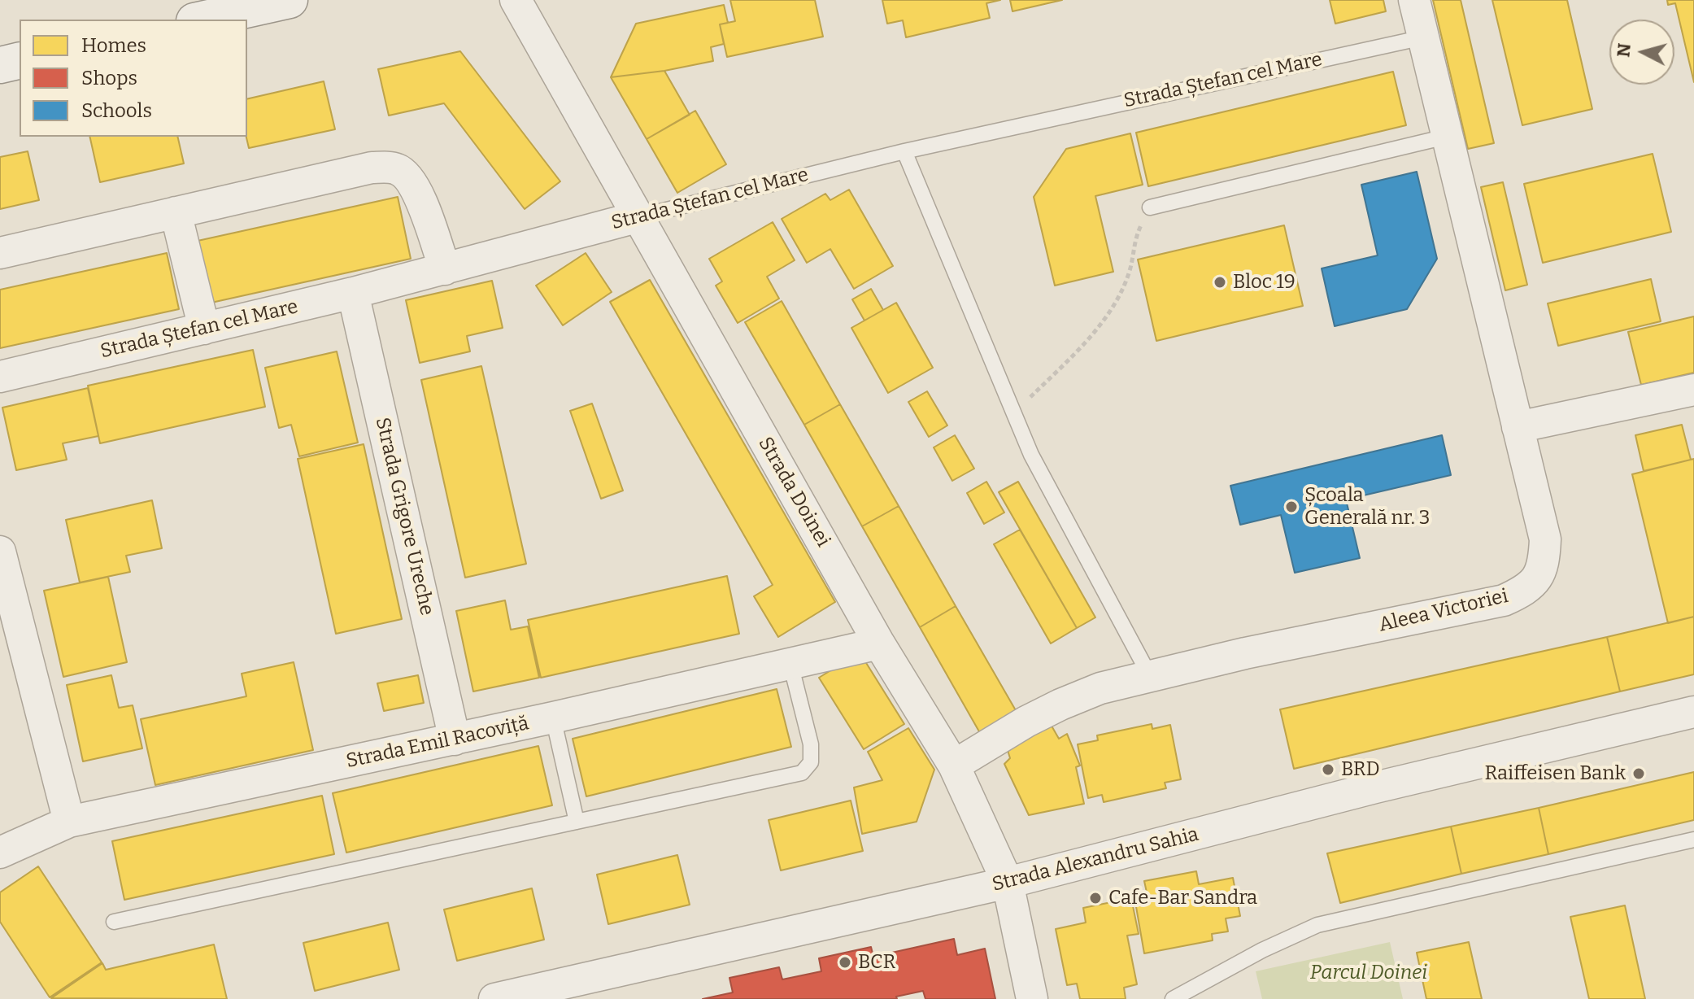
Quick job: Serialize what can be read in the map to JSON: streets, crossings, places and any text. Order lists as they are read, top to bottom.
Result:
{
  "streets": {
    "street": [
      "Strada Ștefan cel Mare",
      "Strada Doinei",
      "Strada Grigore Ureche",
      "Aleea Victoriei",
      "Strada Emil Racoviță",
      "Strada Alexandru Sahia"
    ]
  },
  "crossings": [
    ["Strada Ștefan cel Mare", "Strada Doinei"],
    ["Strada Ștefan cel Mare", "Strada Grigore Ureche"],
    ["Strada Ștefan cel Mare", "Aleea Victoriei"],
    ["Strada Doinei", "Aleea Victoriei"],
    ["Strada Doinei", "Strada Emil Racoviță"],
    ["Strada Doinei", "Strada Alexandru Sahia"],
    ["Strada Grigore Ureche", "Strada Emil Racoviță"]
  ],
  "parks": ["Parcul Doinei"],
  "places": [
    "Bloc 19",
    "Școala Generală nr. 3",
    "BRD",
    "Raiffeisen Bank",
    "Cafe-Bar Sandra",
    "BCR"
  ],
  "legend": ["Homes", "Shops", "Schools"],
  "north": "left"
}
